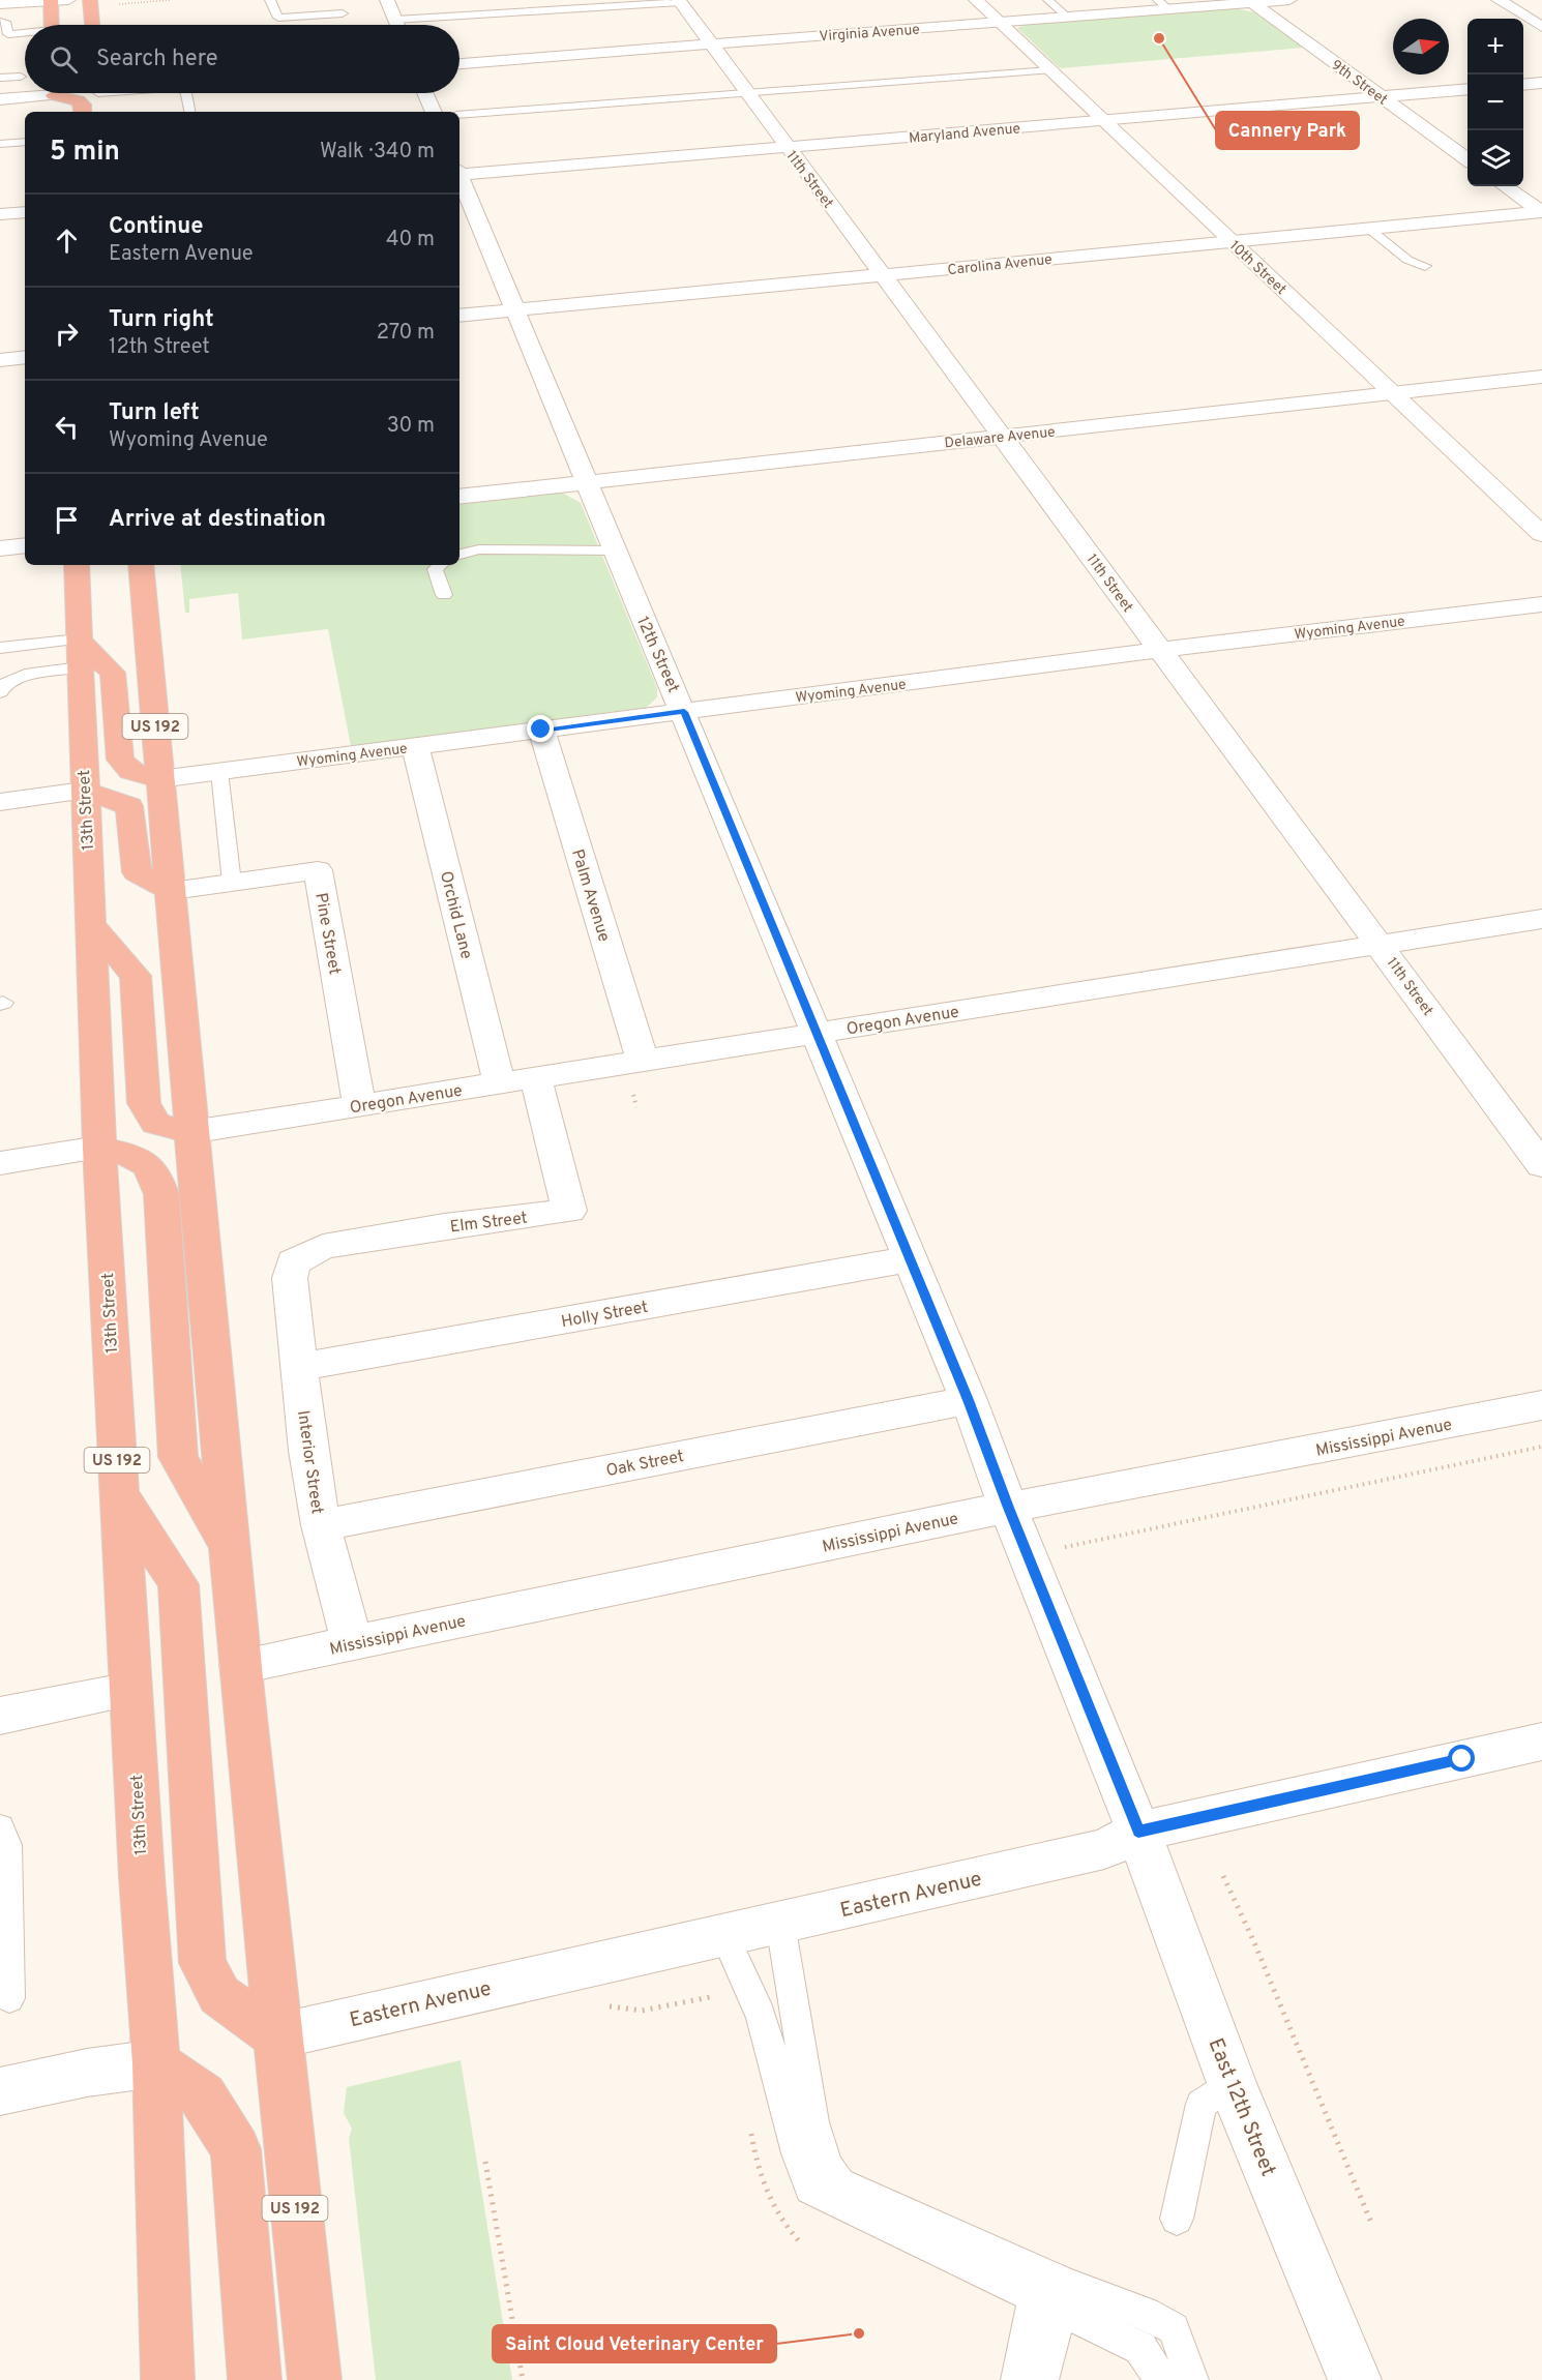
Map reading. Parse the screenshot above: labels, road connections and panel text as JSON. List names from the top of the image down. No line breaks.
{"streets":{"highway":["US 192","13th Street"],"street":["Virginia Avenue","9th Street","Maryland Avenue","11th Street","Carolina Avenue","10th Street","Delaware Avenue","Wyoming Avenue","12th Street","Palm Avenue","Orchid Lane","Pine Street","Oregon Avenue","Elm Street","Holly Street","Mississippi Avenue","Interior Street","Oak Street","Eastern Avenue","East 12th Street"]},"crossings":[["Virginia Avenue","9th Street"],["Virginia Avenue","11th Street"],["Virginia Avenue","10th Street"],["9th Street","Maryland Avenue"],["Maryland Avenue","11th Street"],["Maryland Avenue","10th Street"],["11th Street","Carolina Avenue"],["11th Street","Delaware Avenue"],["11th Street","Wyoming Avenue"],["11th Street","Oregon Avenue"],["Carolina Avenue","10th Street"],["Carolina Avenue","12th Street"],["10th Street","Delaware Avenue"],["Delaware Avenue","12th Street"],["Wyoming Avenue","12th Street"],["Wyoming Avenue","US 192"],["Wyoming Avenue","Palm Avenue"],["Wyoming Avenue","Orchid Lane"],["12th Street","Oregon Avenue"],["12th Street","Holly Street"],["12th Street","Mississippi Avenue"],["12th Street","Oak Street"],["12th Street","Eastern Avenue"],["12th Street","East 12th Street"],["US 192","13th Street"],["US 192","Pine Street"],["US 192","Oregon Avenue"],["US 192","Mississippi Avenue"],["US 192","Eastern Avenue"],["Palm Avenue","Oregon Avenue"],["Orchid Lane","Oregon Avenue"],["Pine Street","Oregon Avenue"],["Oregon Avenue","Elm Street"],["Elm Street","Interior Street"],["Holly Street","Interior Street"],["Mississippi Avenue","Interior Street"],["Interior Street","Oak Street"],["Eastern Avenue","East 12th Street"]],"places":["Cannery Park","Saint Cloud Veterinary Center"],"north":"right","page":{"map_buttons":["+","−"],"search":"Search here","heading":["5 min","Walk · 340 m"],"list":[["Continue","Eastern Avenue","40 m"],["Turn right","12th Street","270 m"],["Turn left","Wyoming Avenue","30 m"],"Arrive at destination"]}}
